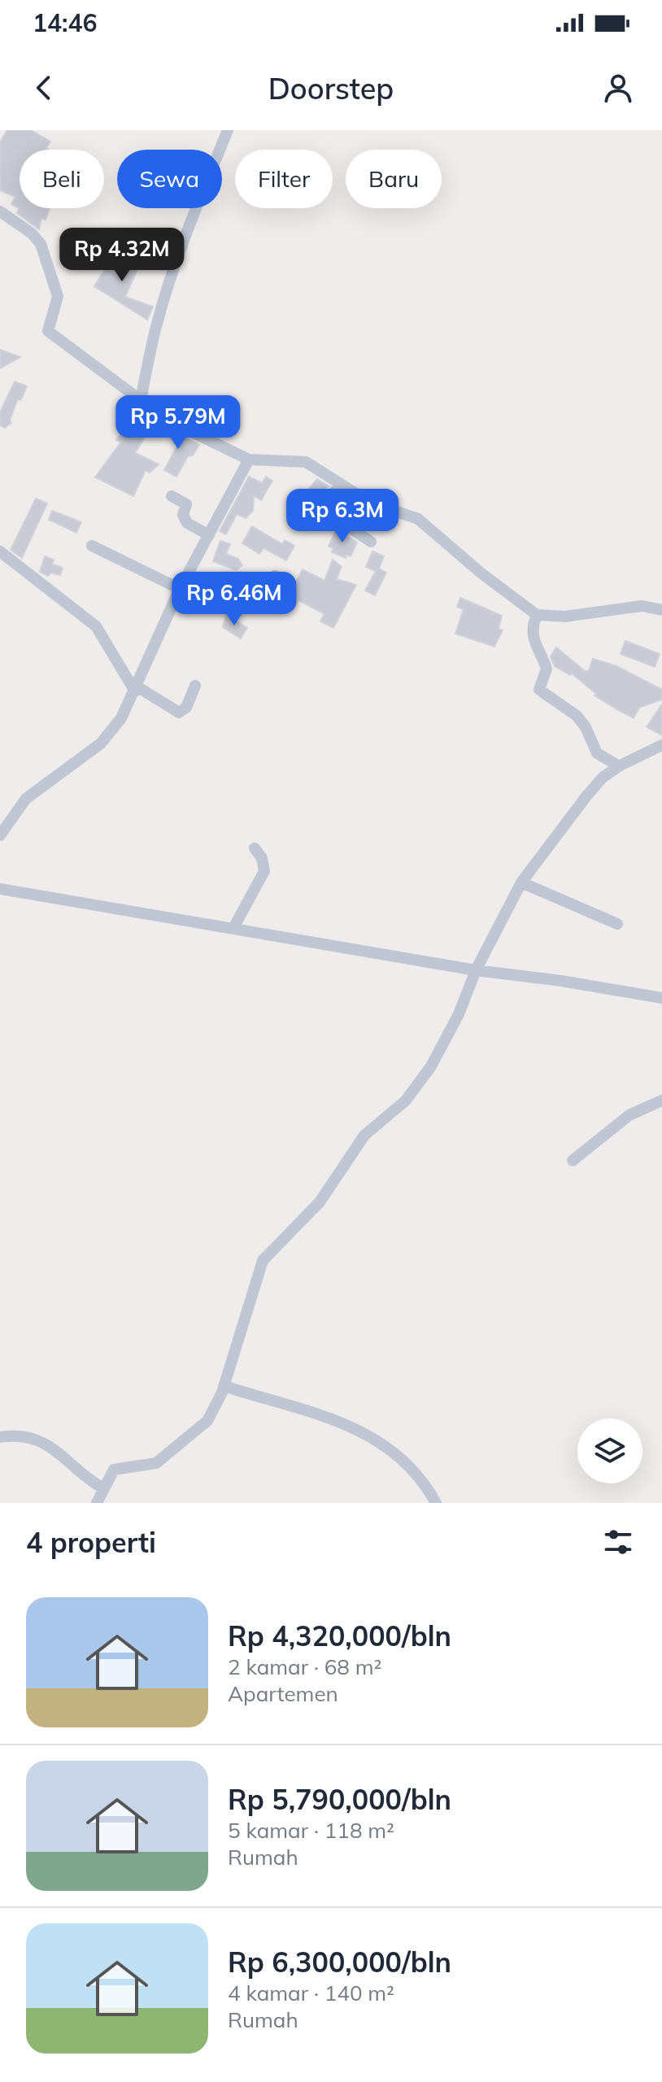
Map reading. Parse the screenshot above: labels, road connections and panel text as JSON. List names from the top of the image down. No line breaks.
{"page":{"status":"14:46","header":"Doorstep","chip":["Beli","Sewa","Filter","Baru"],"price":["Rp 4.32M","Rp 5.79M","Rp 6.3M","Rp 6.46M"],"heading":"4 properti","list":[{"name":"Rp 4,320,000/bln","note":"2 kamar · 68 m² · Apartemen"},{"name":"Rp 5,790,000/bln","note":"5 kamar · 118 m² · Rumah"},{"name":"Rp 6,300,000/bln","note":"4 kamar · 140 m² · Rumah"}]}}
